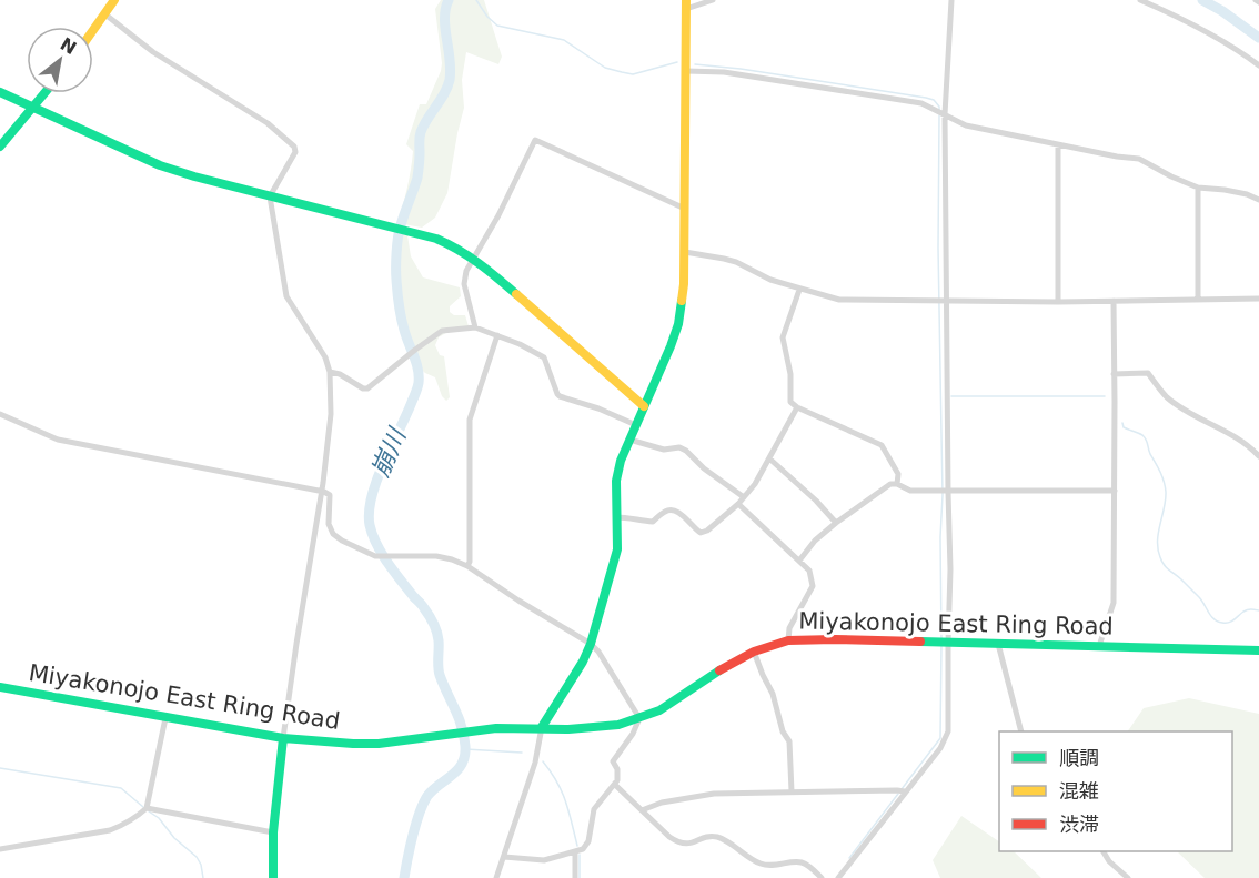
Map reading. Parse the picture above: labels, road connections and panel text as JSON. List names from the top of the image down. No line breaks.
{"streets":{"street":["Miyakonojo East Ring Road"]},"water":["崩川"],"legend":["順調","混雑","渋滞"],"north":"top right"}
